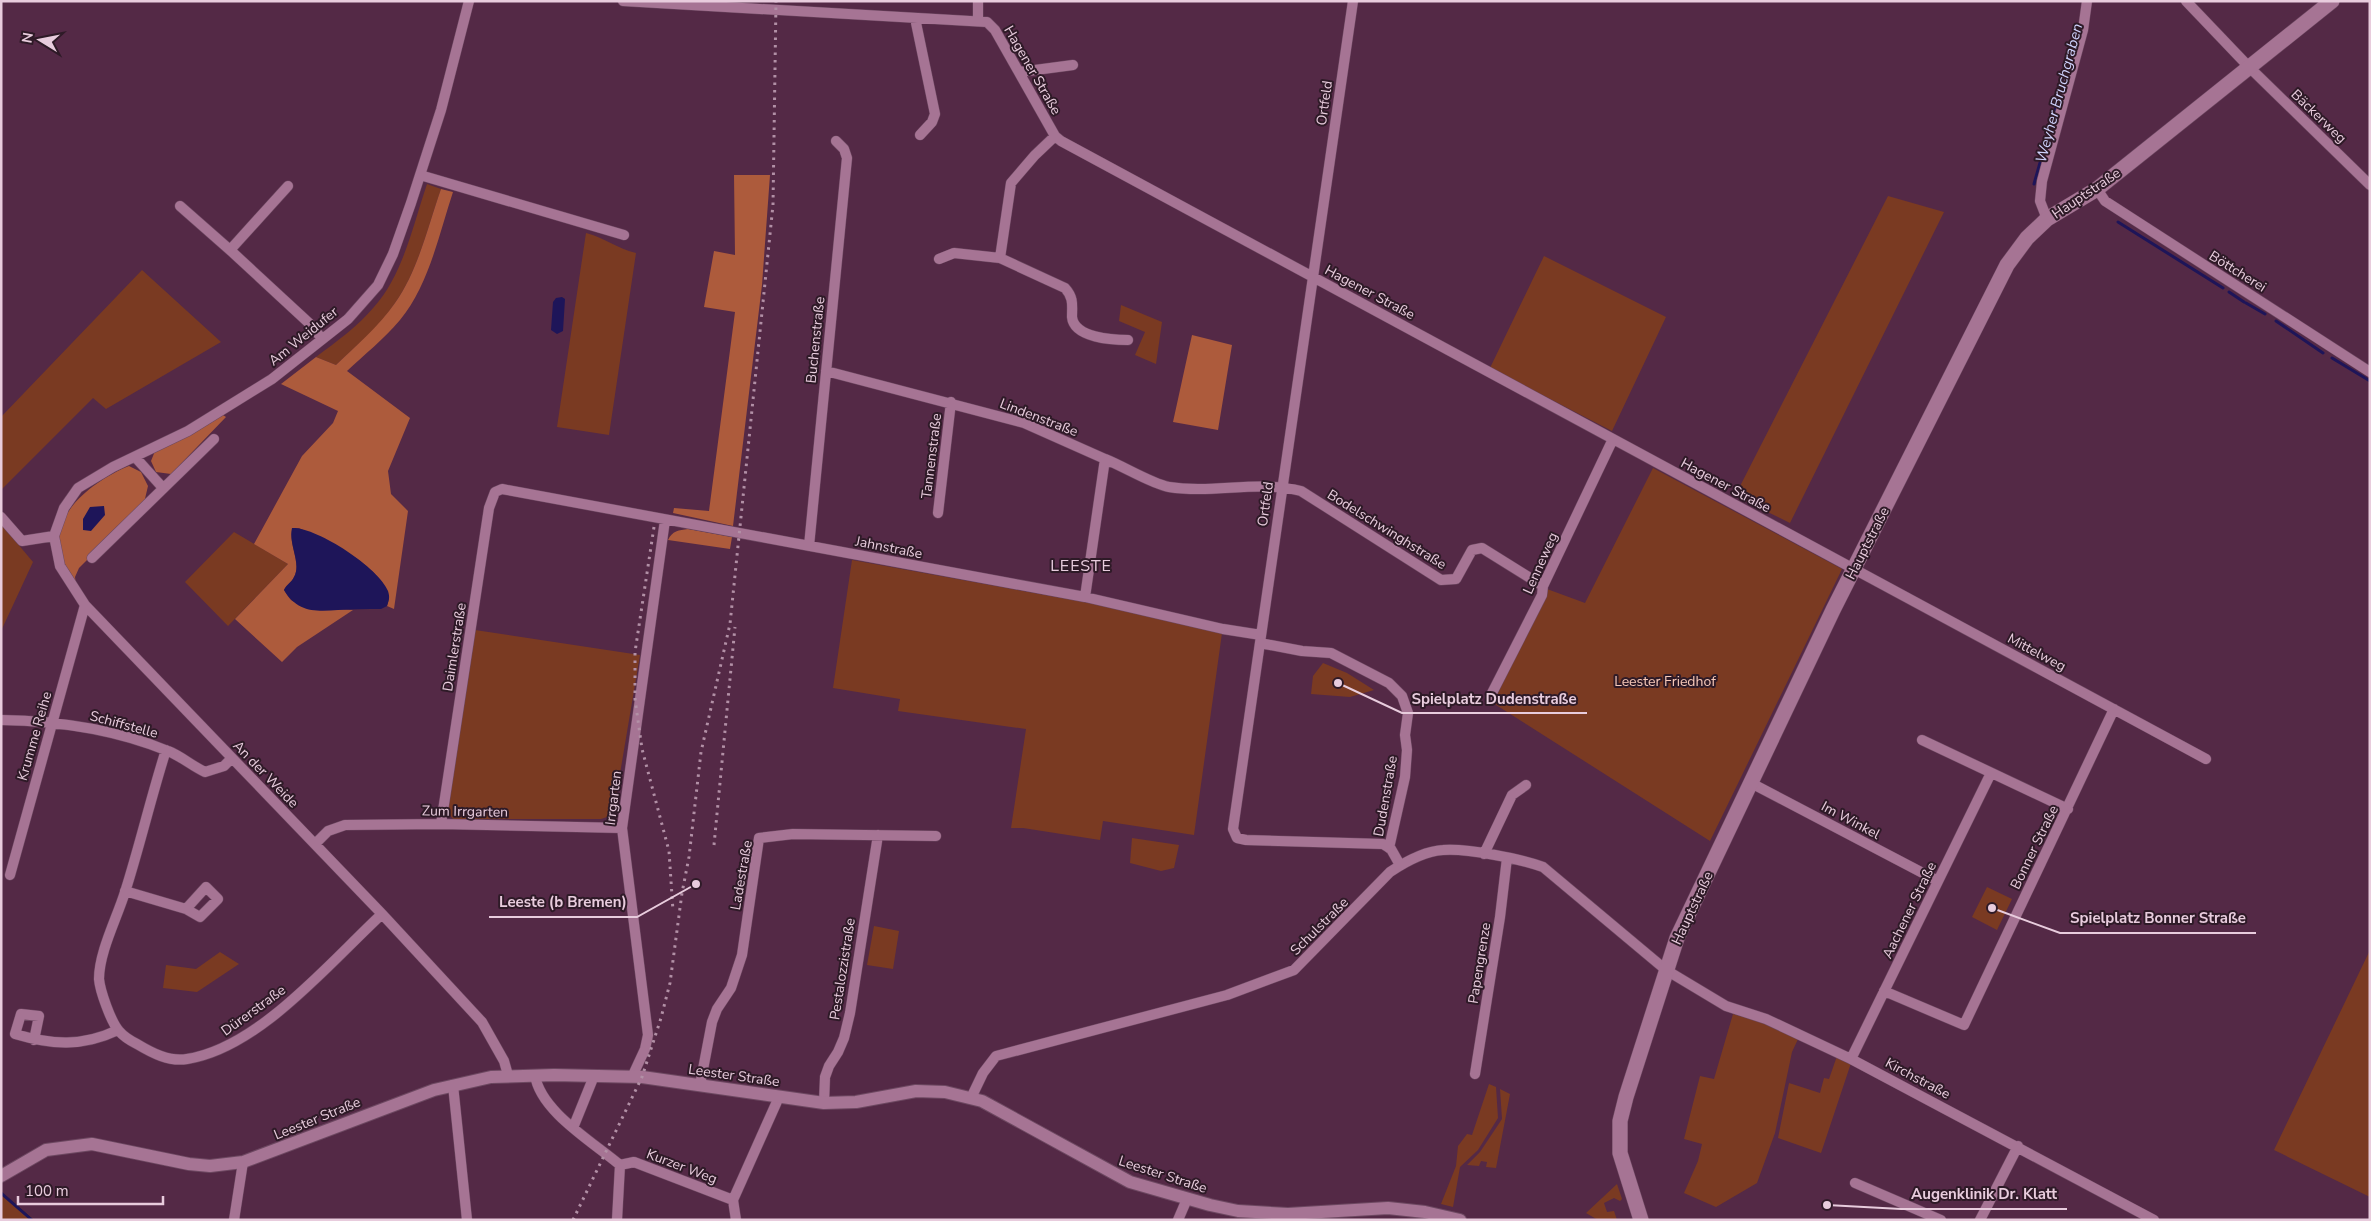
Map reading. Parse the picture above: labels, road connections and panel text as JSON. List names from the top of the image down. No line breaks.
{"streets":{"main road":["Hauptstraße"],"street":["Hagener Straße","Ortfeld","Bäckerweg","Böttcherei","Am Weidufer","Buchenstraße","Lindenstraße","Tannenstraße","Bodelschwinghstraße","Jahnstraße","Lenneweg","Daimlerstraße","Mittelweg","Schiffstelle","Krumme Reihe","An der Weide","Dudenstraße","Irrgarten","Zum Irrgarten","Im Winkel","Bonner Straße","Ladestraße","Aachener Straße","Schulstraße","Papengrenze","Pestalozzistraße","Dürerstraße","Leester Straße","Kirchstraße","Kurzer Weg"]},"crossings":[["Hagener Straße","Ortfeld"],["Hagener Straße","Hauptstraße"],["Hagener Straße","Lenneweg"],["Hagener Straße","Mittelweg"],["Ortfeld","Lindenstraße"],["Ortfeld","Bodelschwinghstraße"],["Ortfeld","Jahnstraße"],["Ortfeld","Dudenstraße"],["Bäckerweg","Hauptstraße"],["Hauptstraße","Böttcherei"],["Hauptstraße","Mittelweg"],["Hauptstraße","Im Winkel"],["Hauptstraße","Schulstraße"],["Hauptstraße","Kirchstraße"],["Am Weidufer","An der Weide"],["Buchenstraße","Lindenstraße"],["Buchenstraße","Jahnstraße"],["Lindenstraße","Tannenstraße"],["Lindenstraße","Bodelschwinghstraße"],["Bodelschwinghstraße","Lenneweg"],["Jahnstraße","Daimlerstraße"],["Jahnstraße","Dudenstraße"],["Jahnstraße","Irrgarten"],["Daimlerstraße","Zum Irrgarten"],["Mittelweg","Bonner Straße"],["Schiffstelle","Krumme Reihe"],["Schiffstelle","An der Weide"],["Krumme Reihe","An der Weide"],["An der Weide","Zum Irrgarten"],["An der Weide","Dürerstraße"],["An der Weide","Leester Straße"],["Irrgarten","Zum Irrgarten"],["Irrgarten","Leester Straße"],["Im Winkel","Aachener Straße"],["Bonner Straße","Aachener Straße"],["Ladestraße","Pestalozzistraße"],["Ladestraße","Leester Straße"],["Aachener Straße","Kirchstraße"],["Schulstraße","Papengrenze"],["Schulstraße","Leester Straße"],["Schulstraße","Kirchstraße"],["Pestalozzistraße","Leester Straße"]],"districts":["LEESTE"],"water":["Weyher Bruchgraben"],"parks":["Leester Friedhof"],"places":["Spielplatz Dudenstraße","Leeste (b Bremen)","Spielplatz Bonner Straße","Augenklinik Dr. Klatt"],"scale_bar":"100 m","north":"left"}
